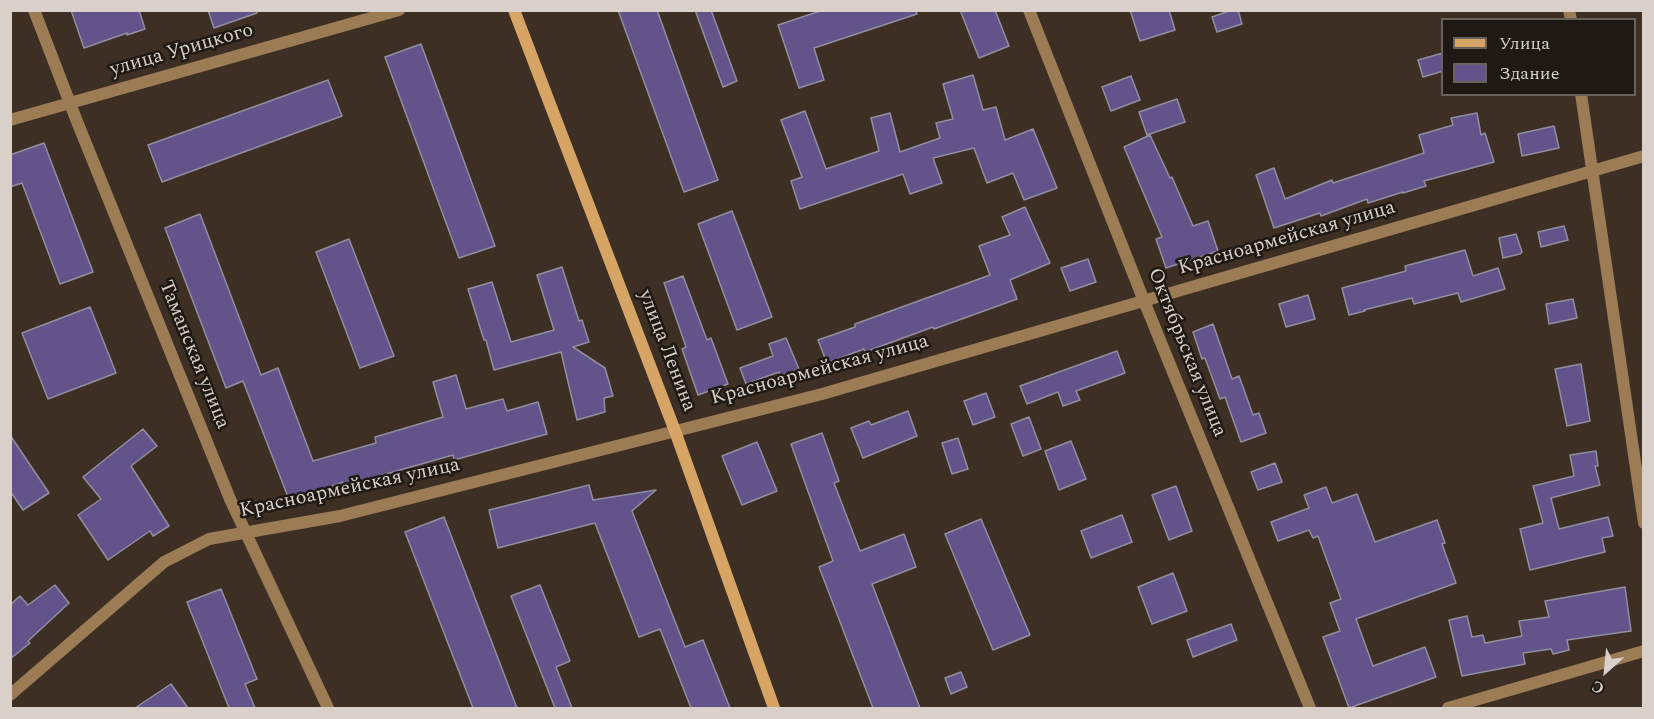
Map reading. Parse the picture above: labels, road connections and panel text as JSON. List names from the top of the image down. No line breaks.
{"streets":{"street":["улица Урицкого","Красноармейская улица","улица Ленина","Октябрьская улица","Таманская улица"]},"crossings":[["улица Урицкого","Таманская улица"],["Красноармейская улица","улица Ленина"],["Красноармейская улица","Октябрьская улица"],["Красноармейская улица","Таманская улица"]],"legend":["Улица","Здание"],"north":"bottom left"}
